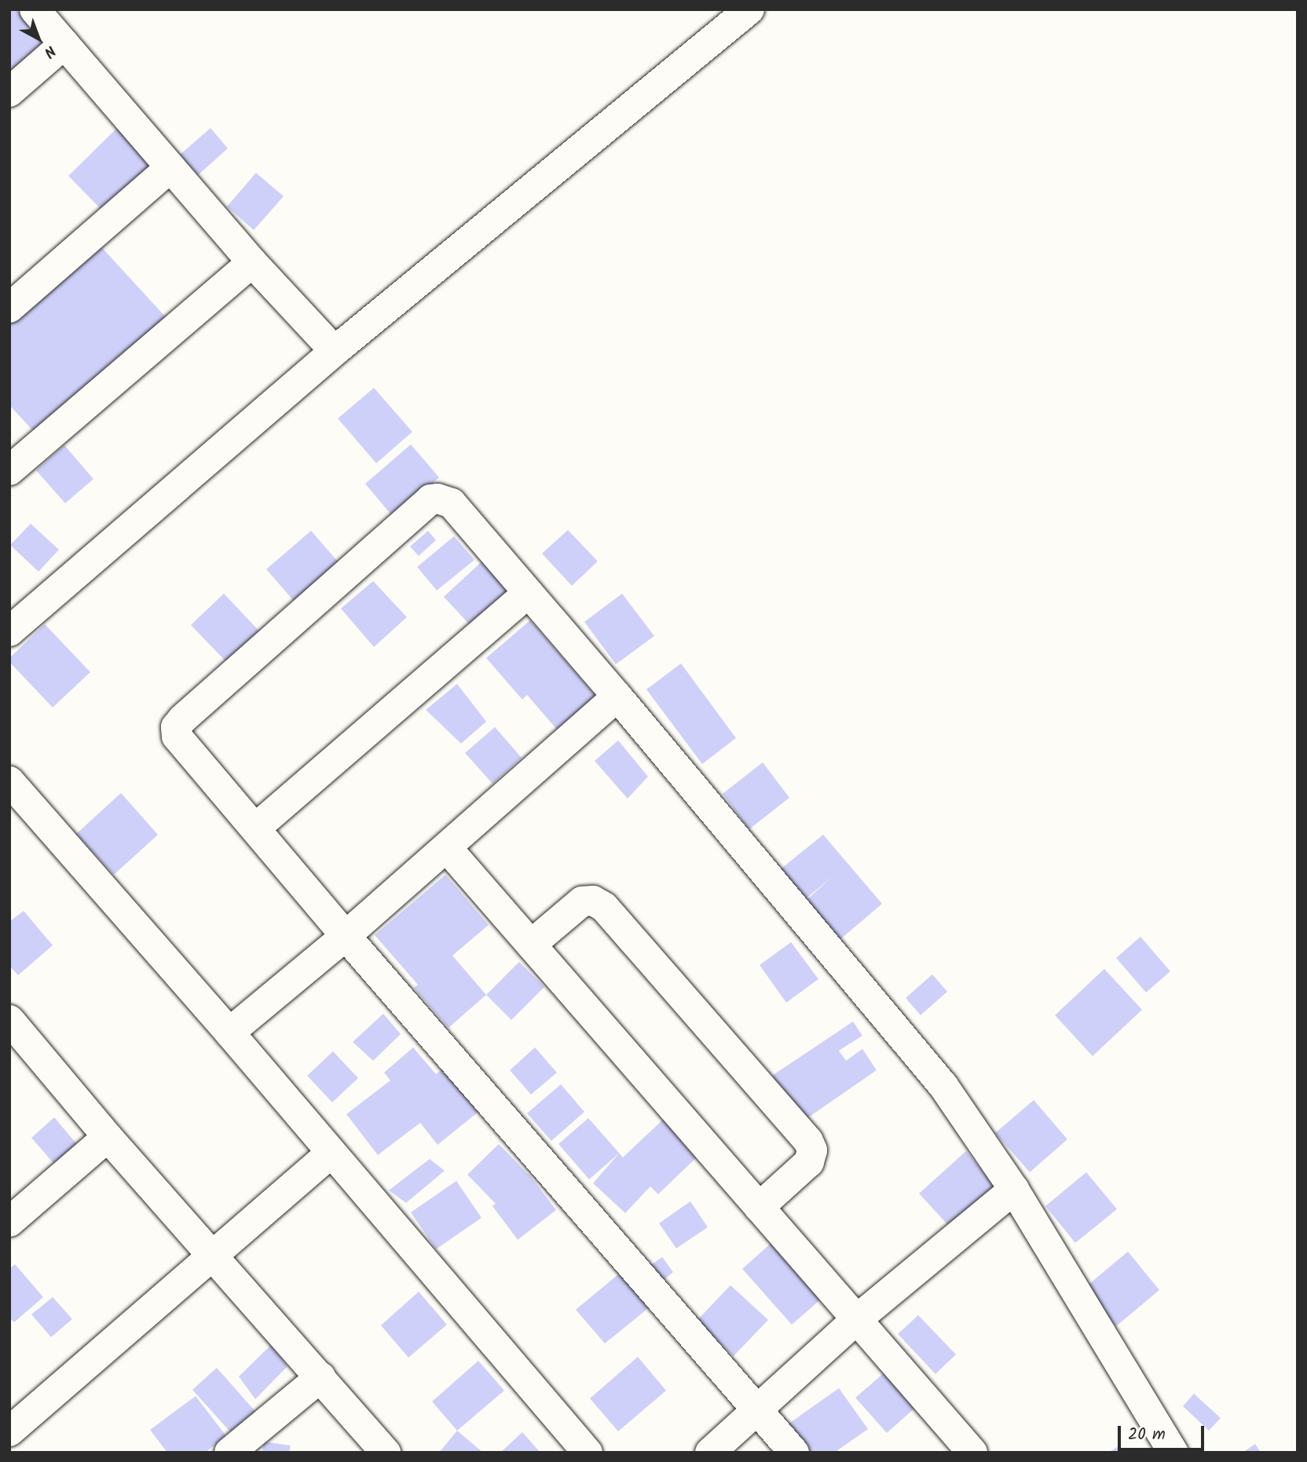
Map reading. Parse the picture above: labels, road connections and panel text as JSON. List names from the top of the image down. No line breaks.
{"scale_bar":"20 m","north":"bottom right"}
